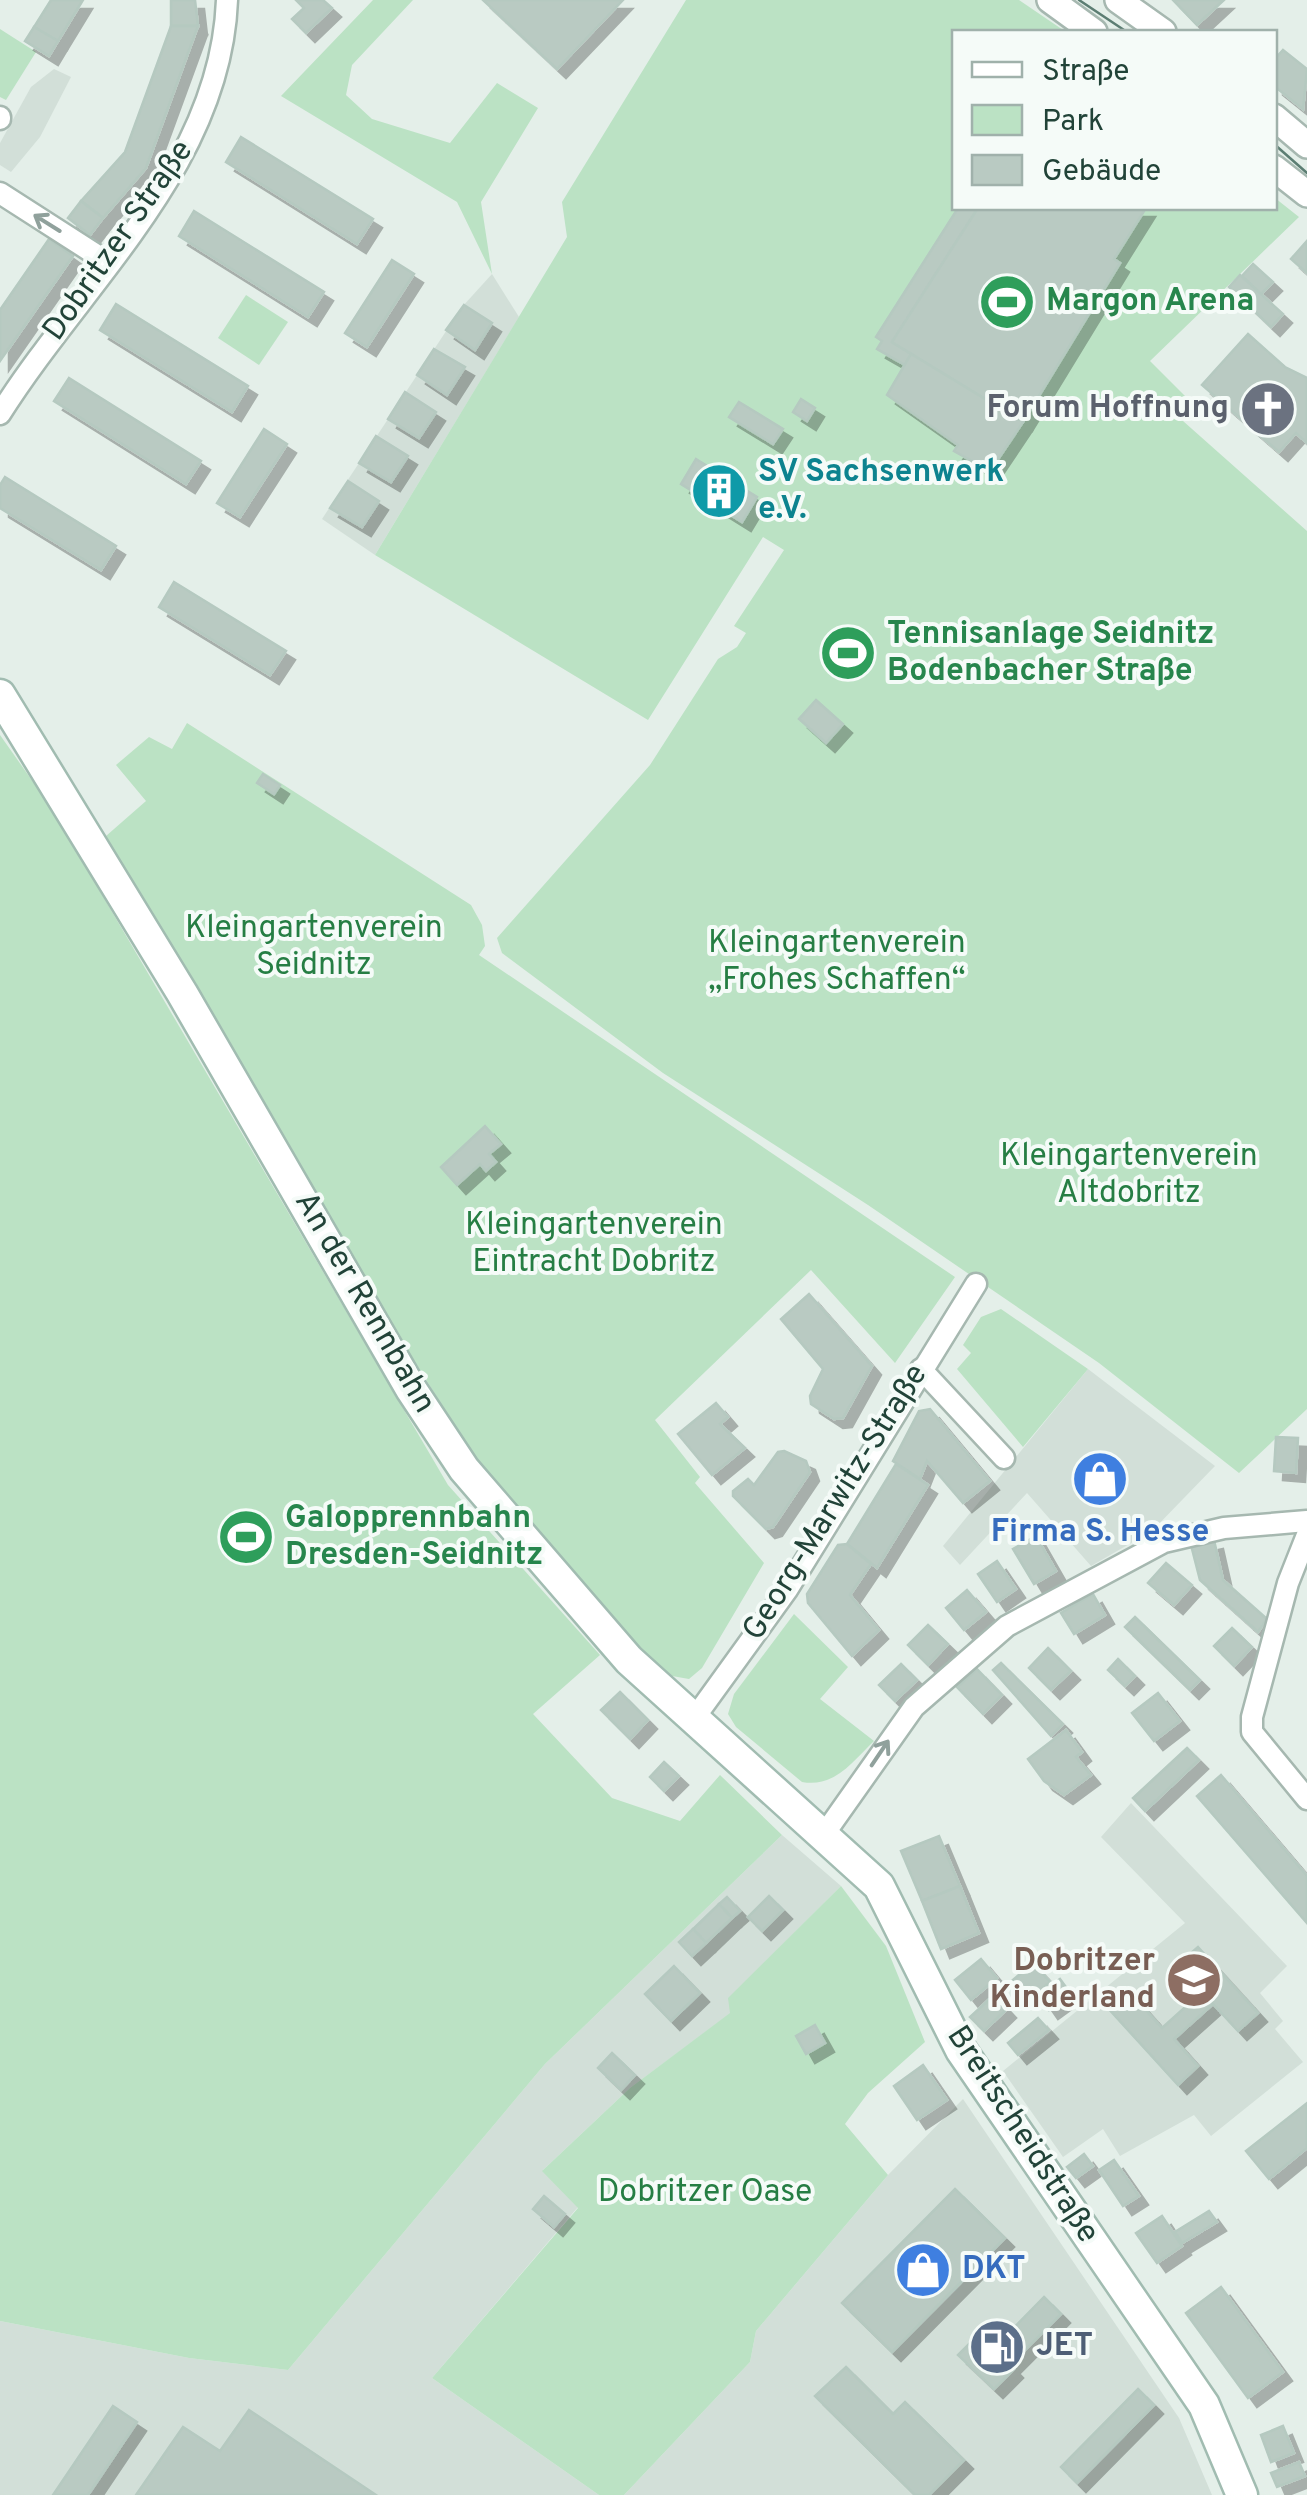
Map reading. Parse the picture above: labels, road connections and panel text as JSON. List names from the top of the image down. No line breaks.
{"streets":{"main road":["An der Rennbahn","Breitscheidstraße"],"street":["Dobritzer Straße","Georg-Marwitz-Straße"]},"crossings":[["An der Rennbahn","Georg-Marwitz-Straße"],["An der Rennbahn","Breitscheidstraße"]],"parks":["Kleingartenverein Seidnitz","Kleingartenverein „Frohes Schaffen“","Kleingartenverein Altdobritz","Kleingartenverein Eintracht Dobritz","Dobritzer Oase"],"places":{"sports":["Margon Arena","Tennisanlage Seidnitz Bodenbacher Straße","Galopprennbahn Dresden-Seidnitz"],"church":["Forum Hoffnung"],"building":["SV Sachsenwerk e.V."],"shop":["Firma S. Hesse","DKT"],"school or university":["Dobritzer Kinderland"],"fuel station":["JET"]},"legend":["Straße","Park","Gebäude"]}
